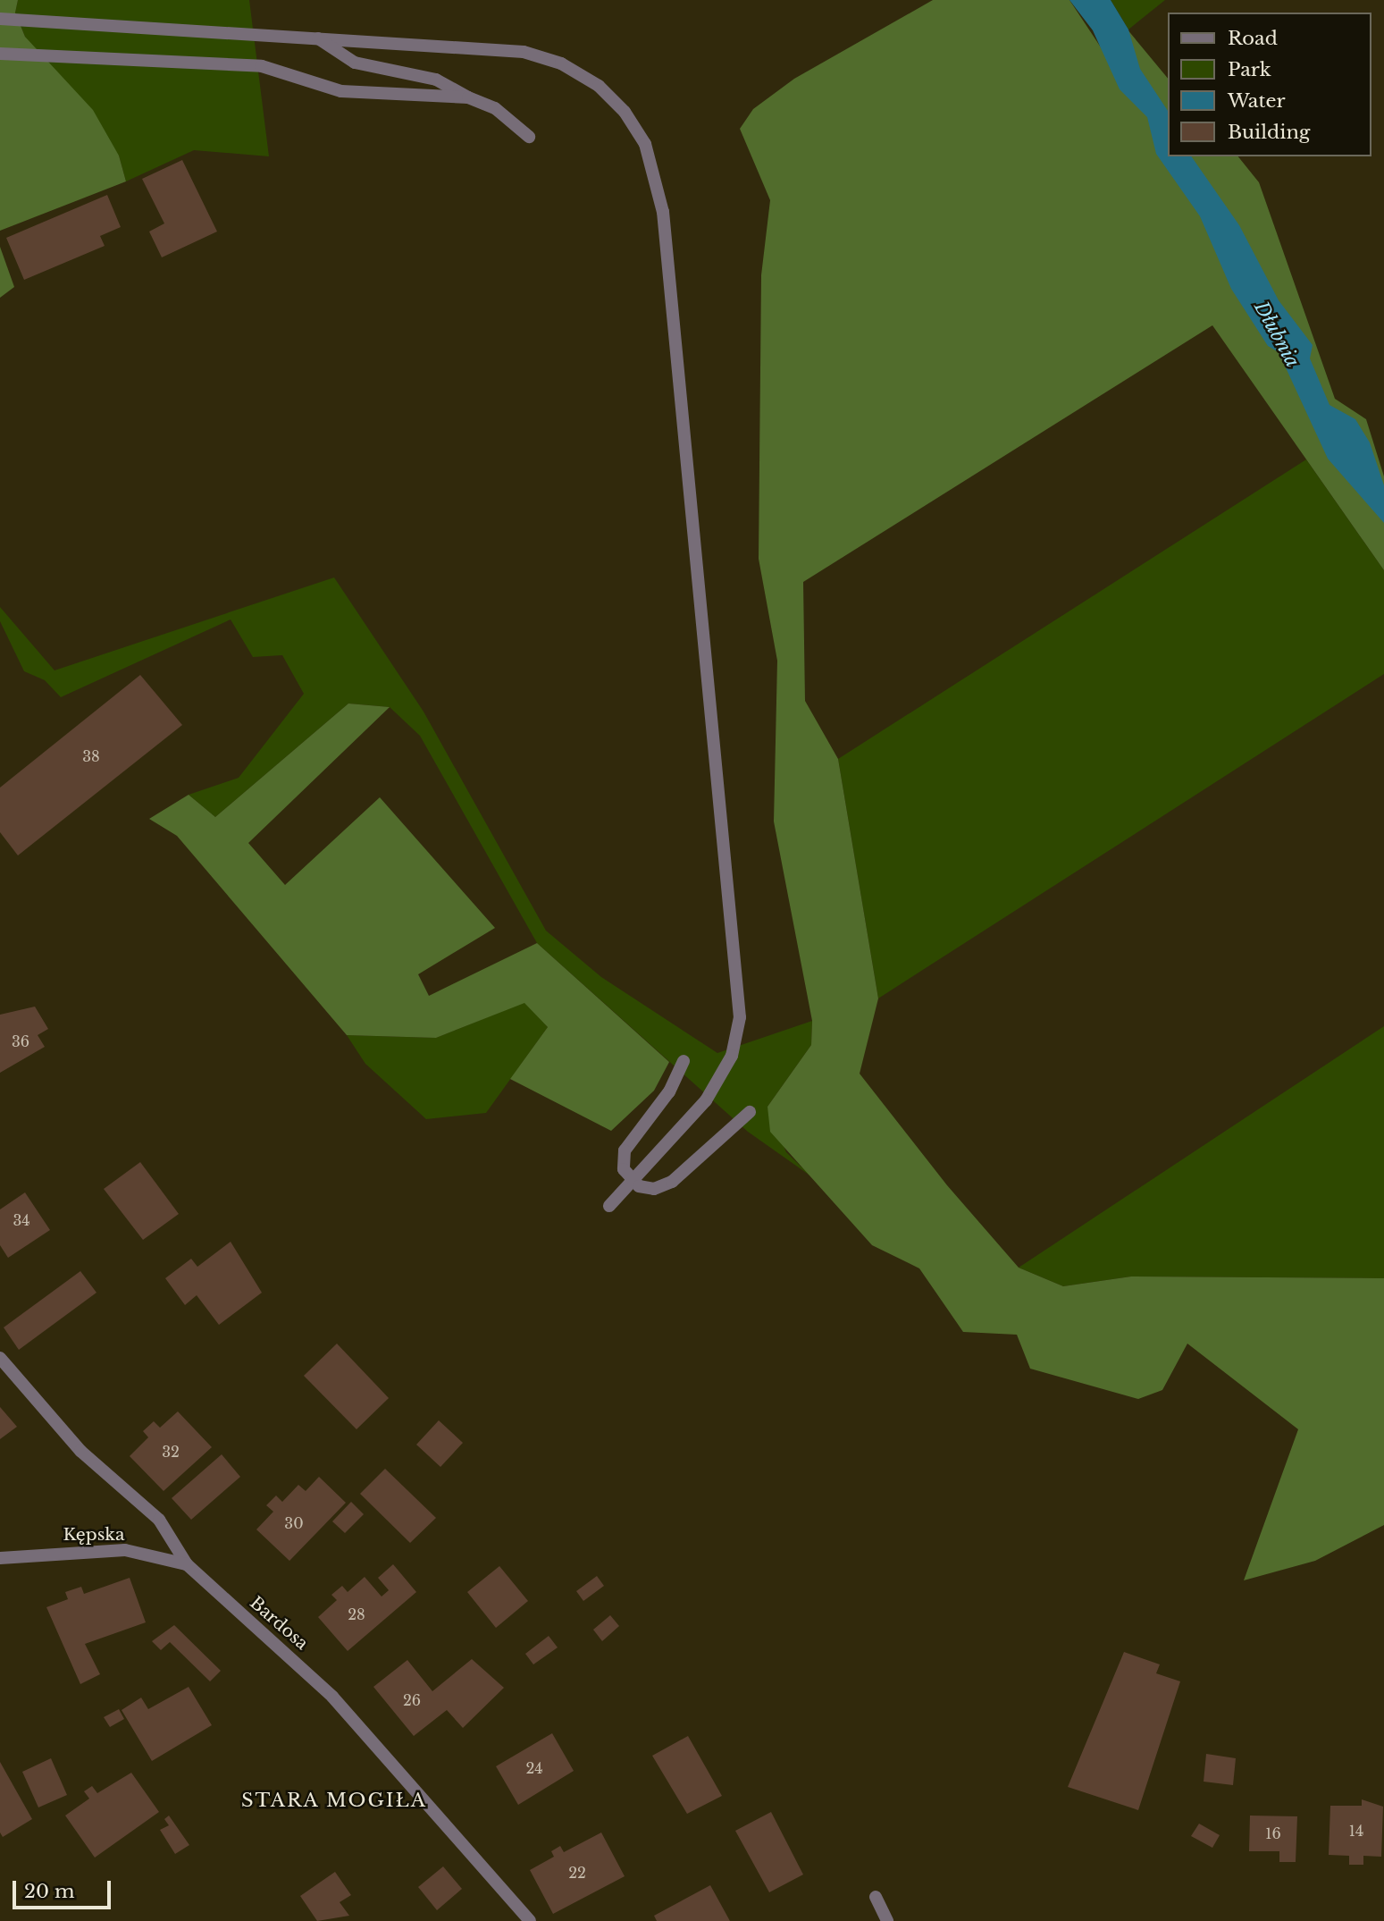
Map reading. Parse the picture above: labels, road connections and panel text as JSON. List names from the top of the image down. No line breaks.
{"streets":{"street":["Kępska","Bardosa"]},"crossings":[["Kępska","Bardosa"]],"districts":["STARA MOGIŁA"],"water":["Dłubnia"],"house_numbers":["38","36","34","32","30","28","26","24","14","16","22"],"legend":["Road","Park","Water","Building"],"scale_bar":"20 m"}
